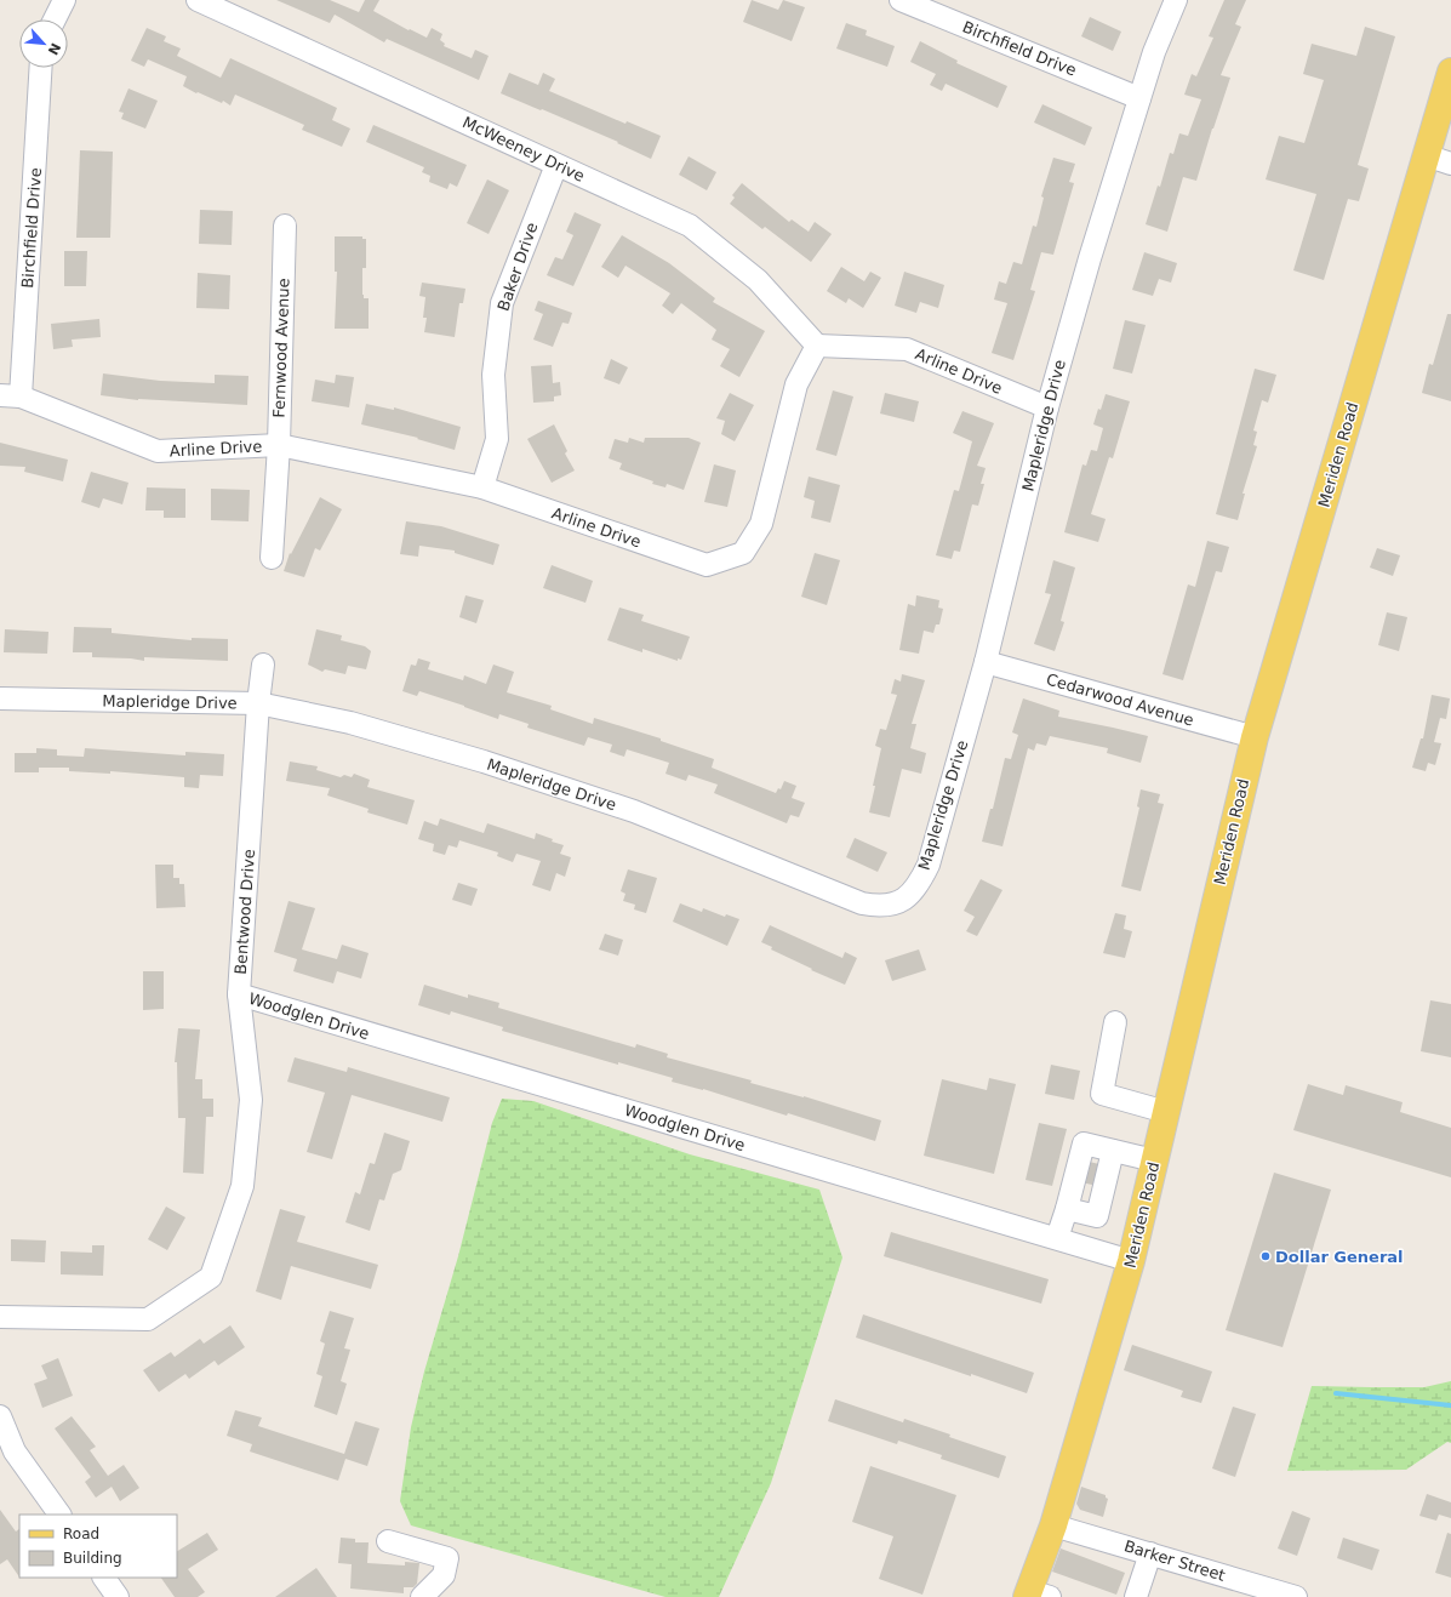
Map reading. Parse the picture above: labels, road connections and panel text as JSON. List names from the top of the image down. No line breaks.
{"streets":{"main road":["Meriden Road"],"street":["Birchfield Drive","McWeeney Drive","Baker Drive","Fernwood Avenue","Arline Drive","Mapleridge Drive","Cedarwood Avenue","Bentwood Drive","Woodglen Drive","Barker Street"]},"crossings":[["Birchfield Drive","Arline Drive"],["Birchfield Drive","Mapleridge Drive"],["McWeeney Drive","Baker Drive"],["McWeeney Drive","Arline Drive"],["Baker Drive","Arline Drive"],["Fernwood Avenue","Arline Drive"],["Arline Drive","Mapleridge Drive"],["Mapleridge Drive","Cedarwood Avenue"],["Mapleridge Drive","Bentwood Drive"],["Meriden Road","Cedarwood Avenue"],["Meriden Road","Woodglen Drive"],["Meriden Road","Barker Street"],["Bentwood Drive","Woodglen Drive"]],"places":["Dollar General"],"legend":["Road","Building"],"north":"bottom right"}
